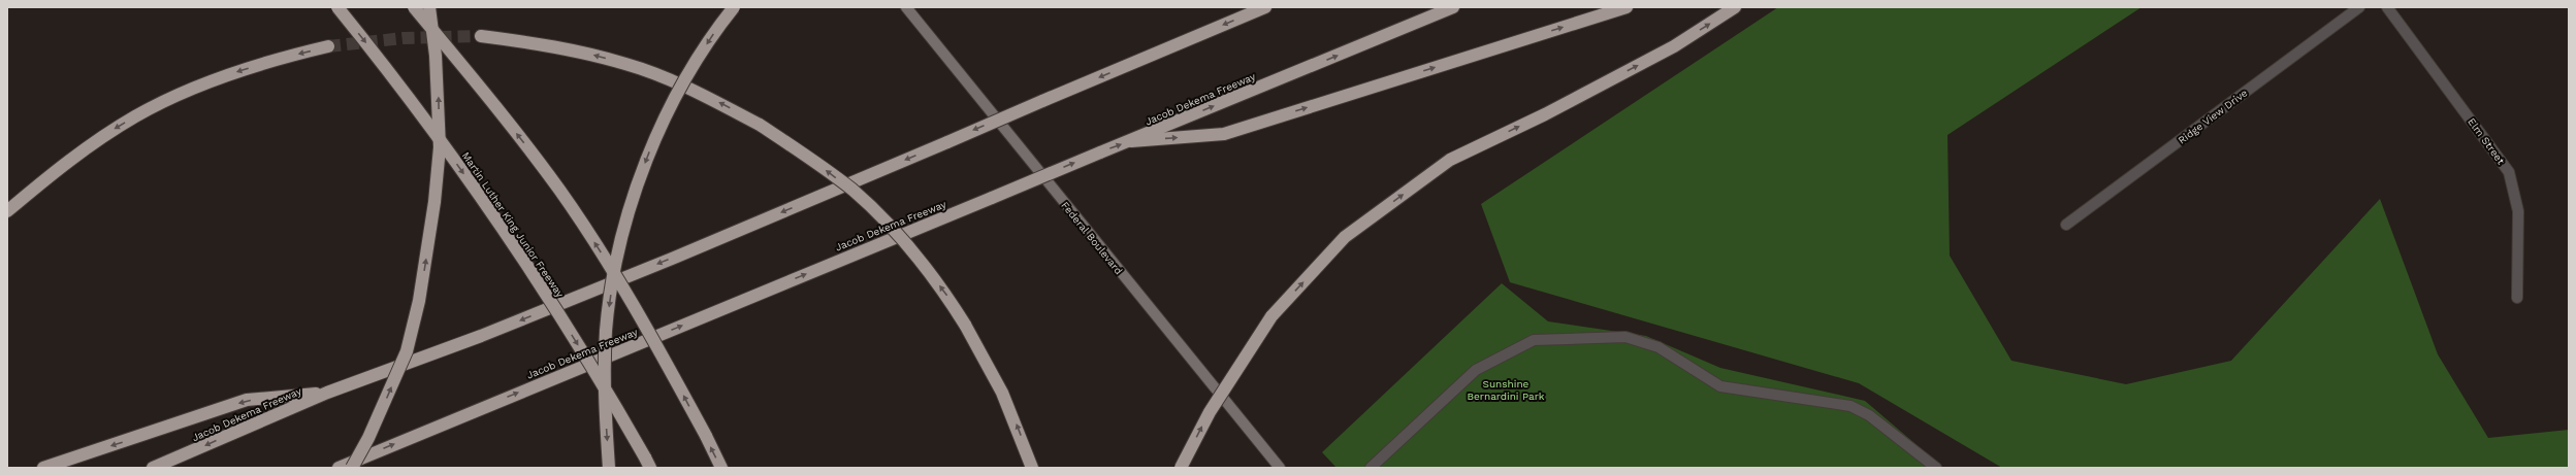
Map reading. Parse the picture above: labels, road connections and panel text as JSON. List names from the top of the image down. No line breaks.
{"streets":{"highway":["Jacob Dekema Freeway","Martin Luther King Junior Freeway"],"main road":["Federal Boulevard"],"street":["Ridge View Drive","Elm Street"]},"parks":["Sunshine Bernardini Park"]}
